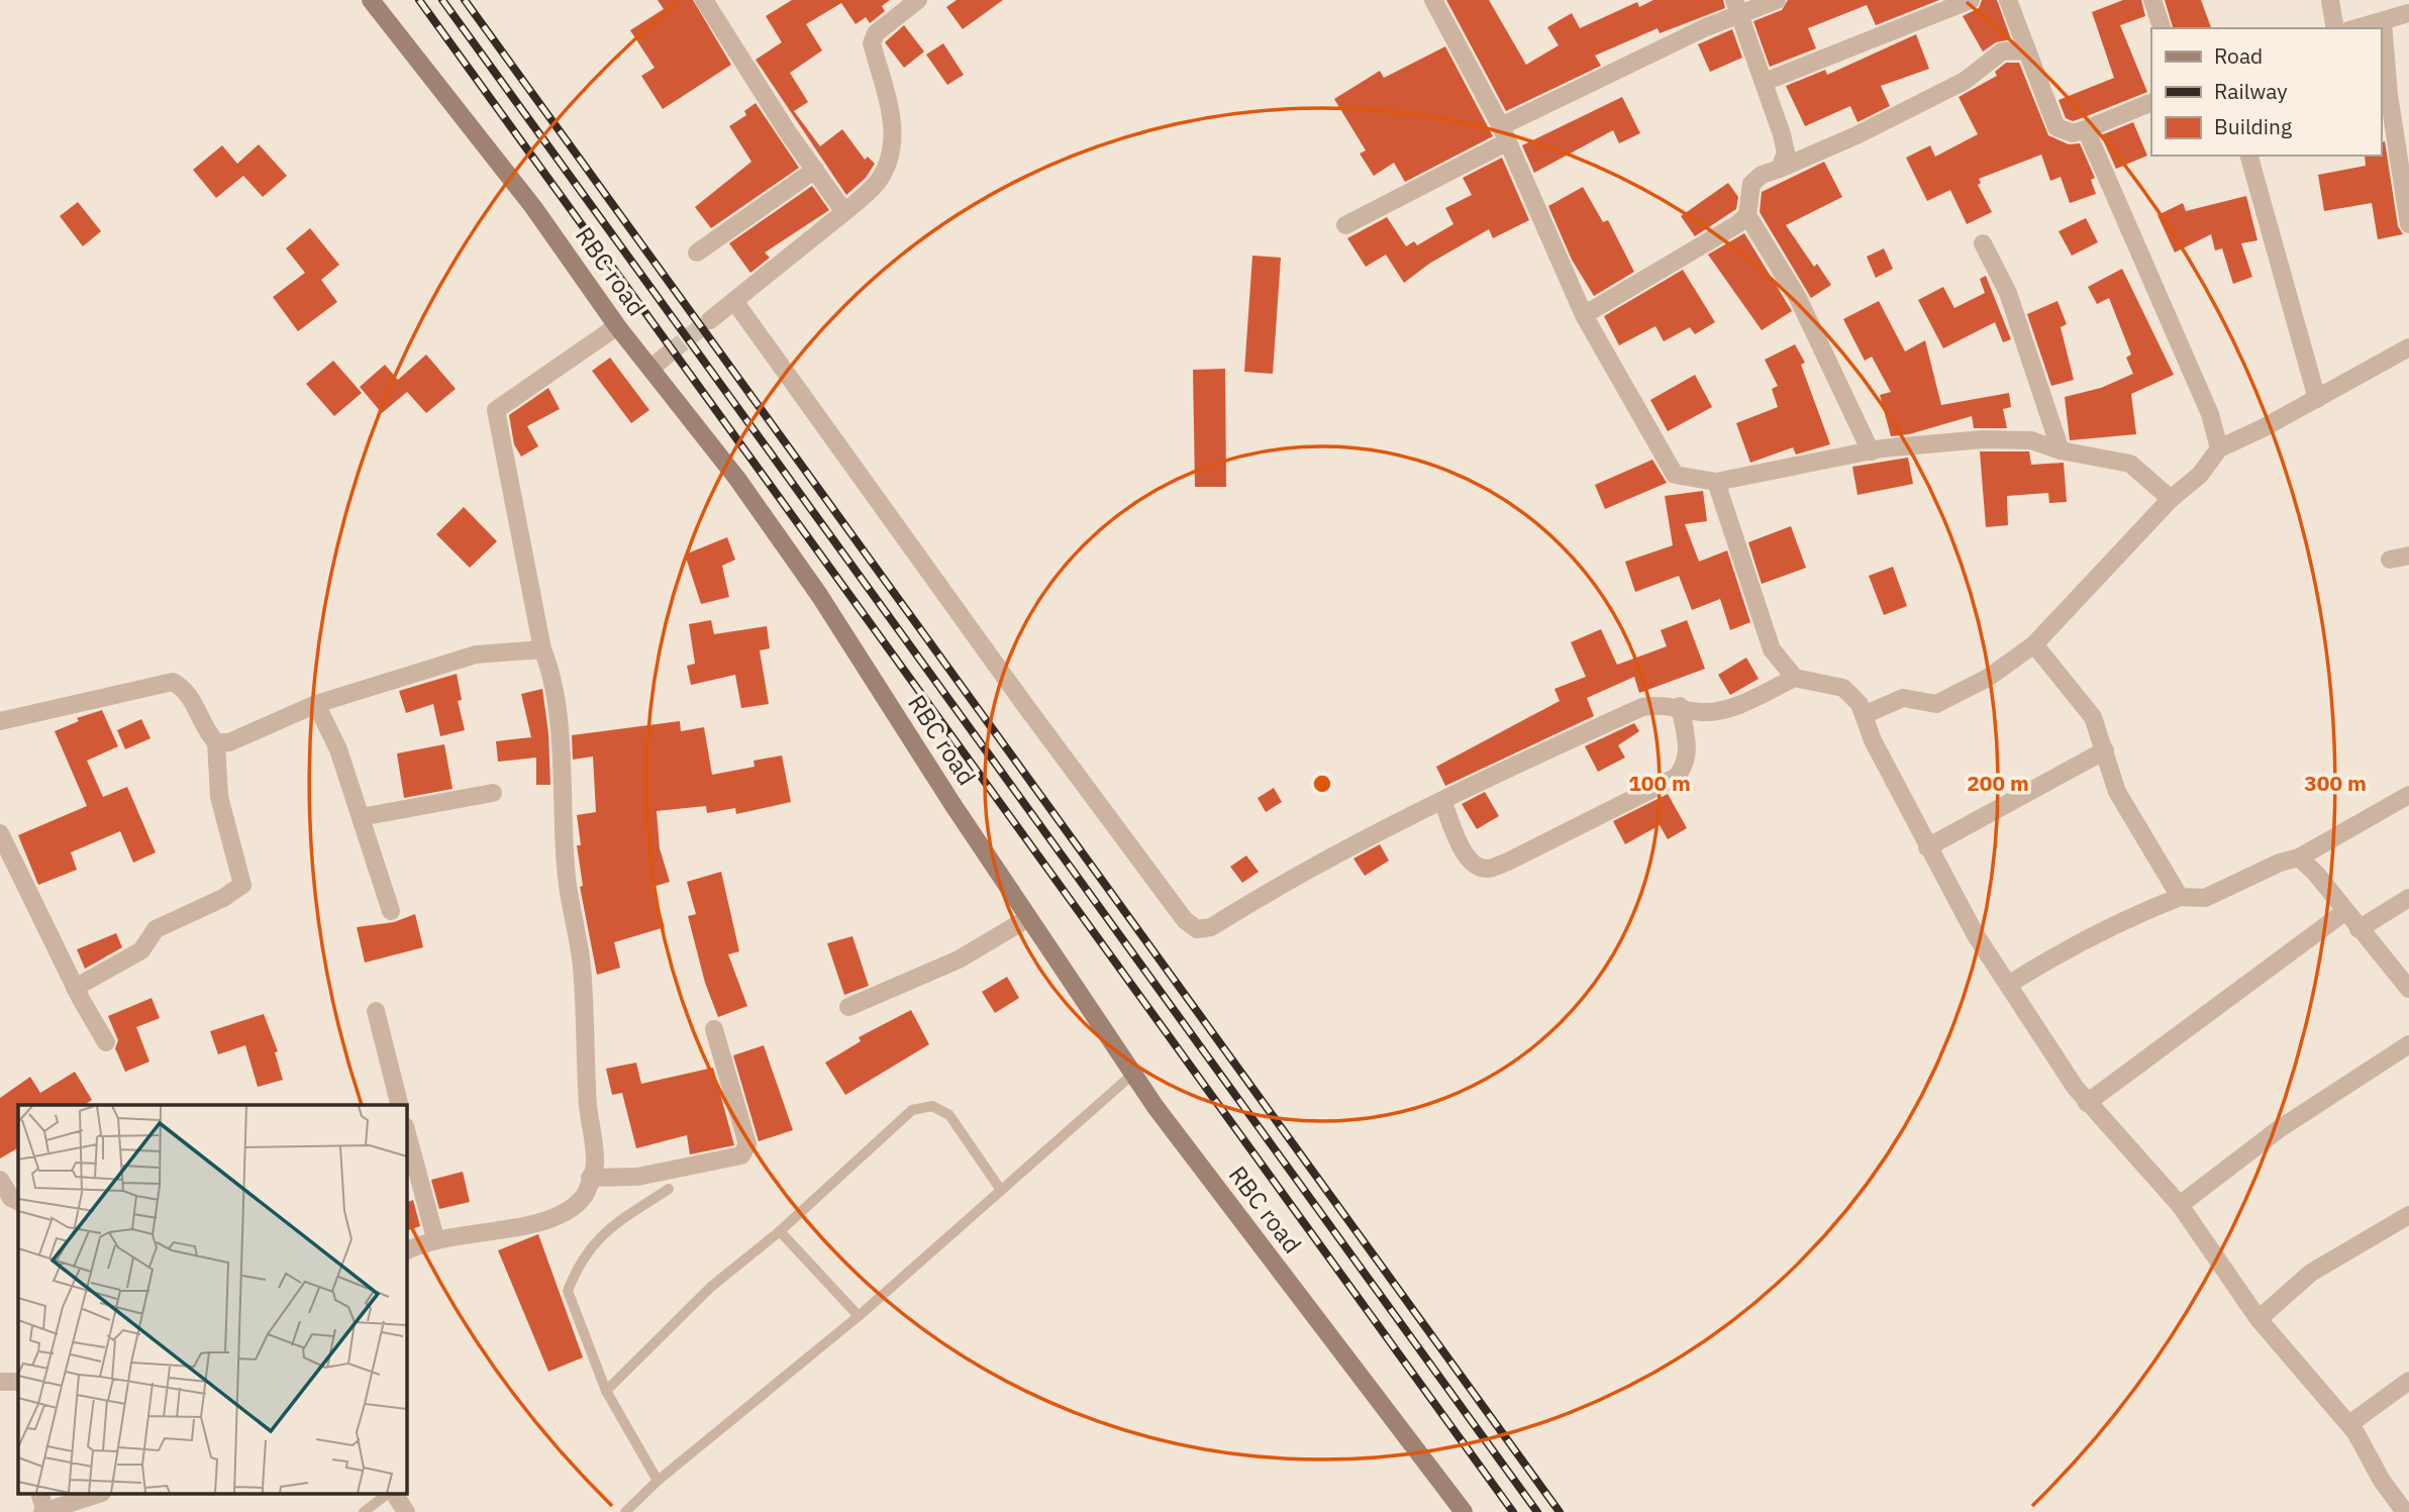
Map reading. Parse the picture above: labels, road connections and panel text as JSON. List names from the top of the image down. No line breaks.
{"streets":{"street":["RBC road"]},"legend":["Road","Railway","Building"],"rings":["100 m","200 m","300 m"]}
